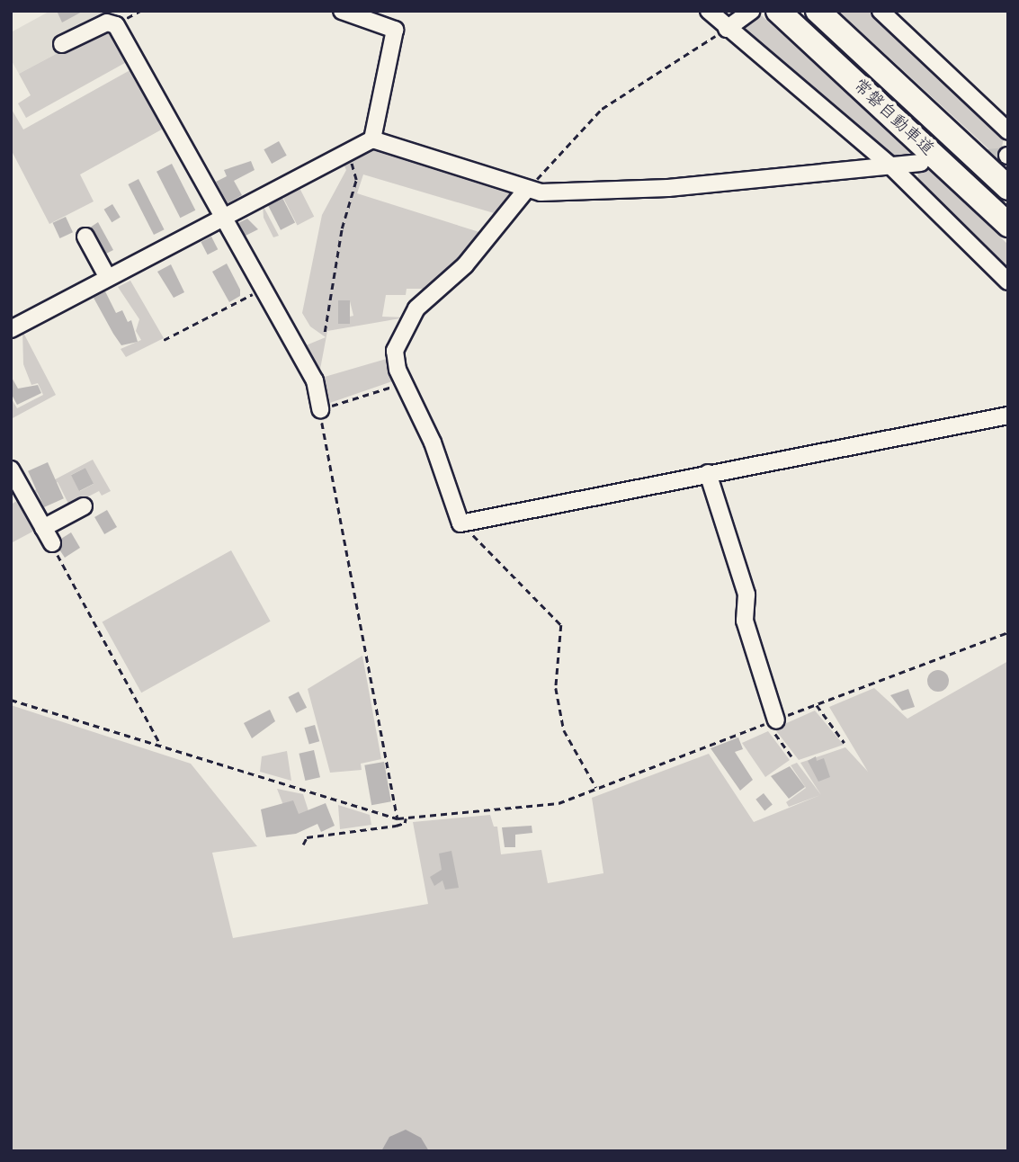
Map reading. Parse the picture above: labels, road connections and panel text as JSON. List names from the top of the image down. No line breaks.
{"streets":{"highway":["常磐自動車道"]}}
